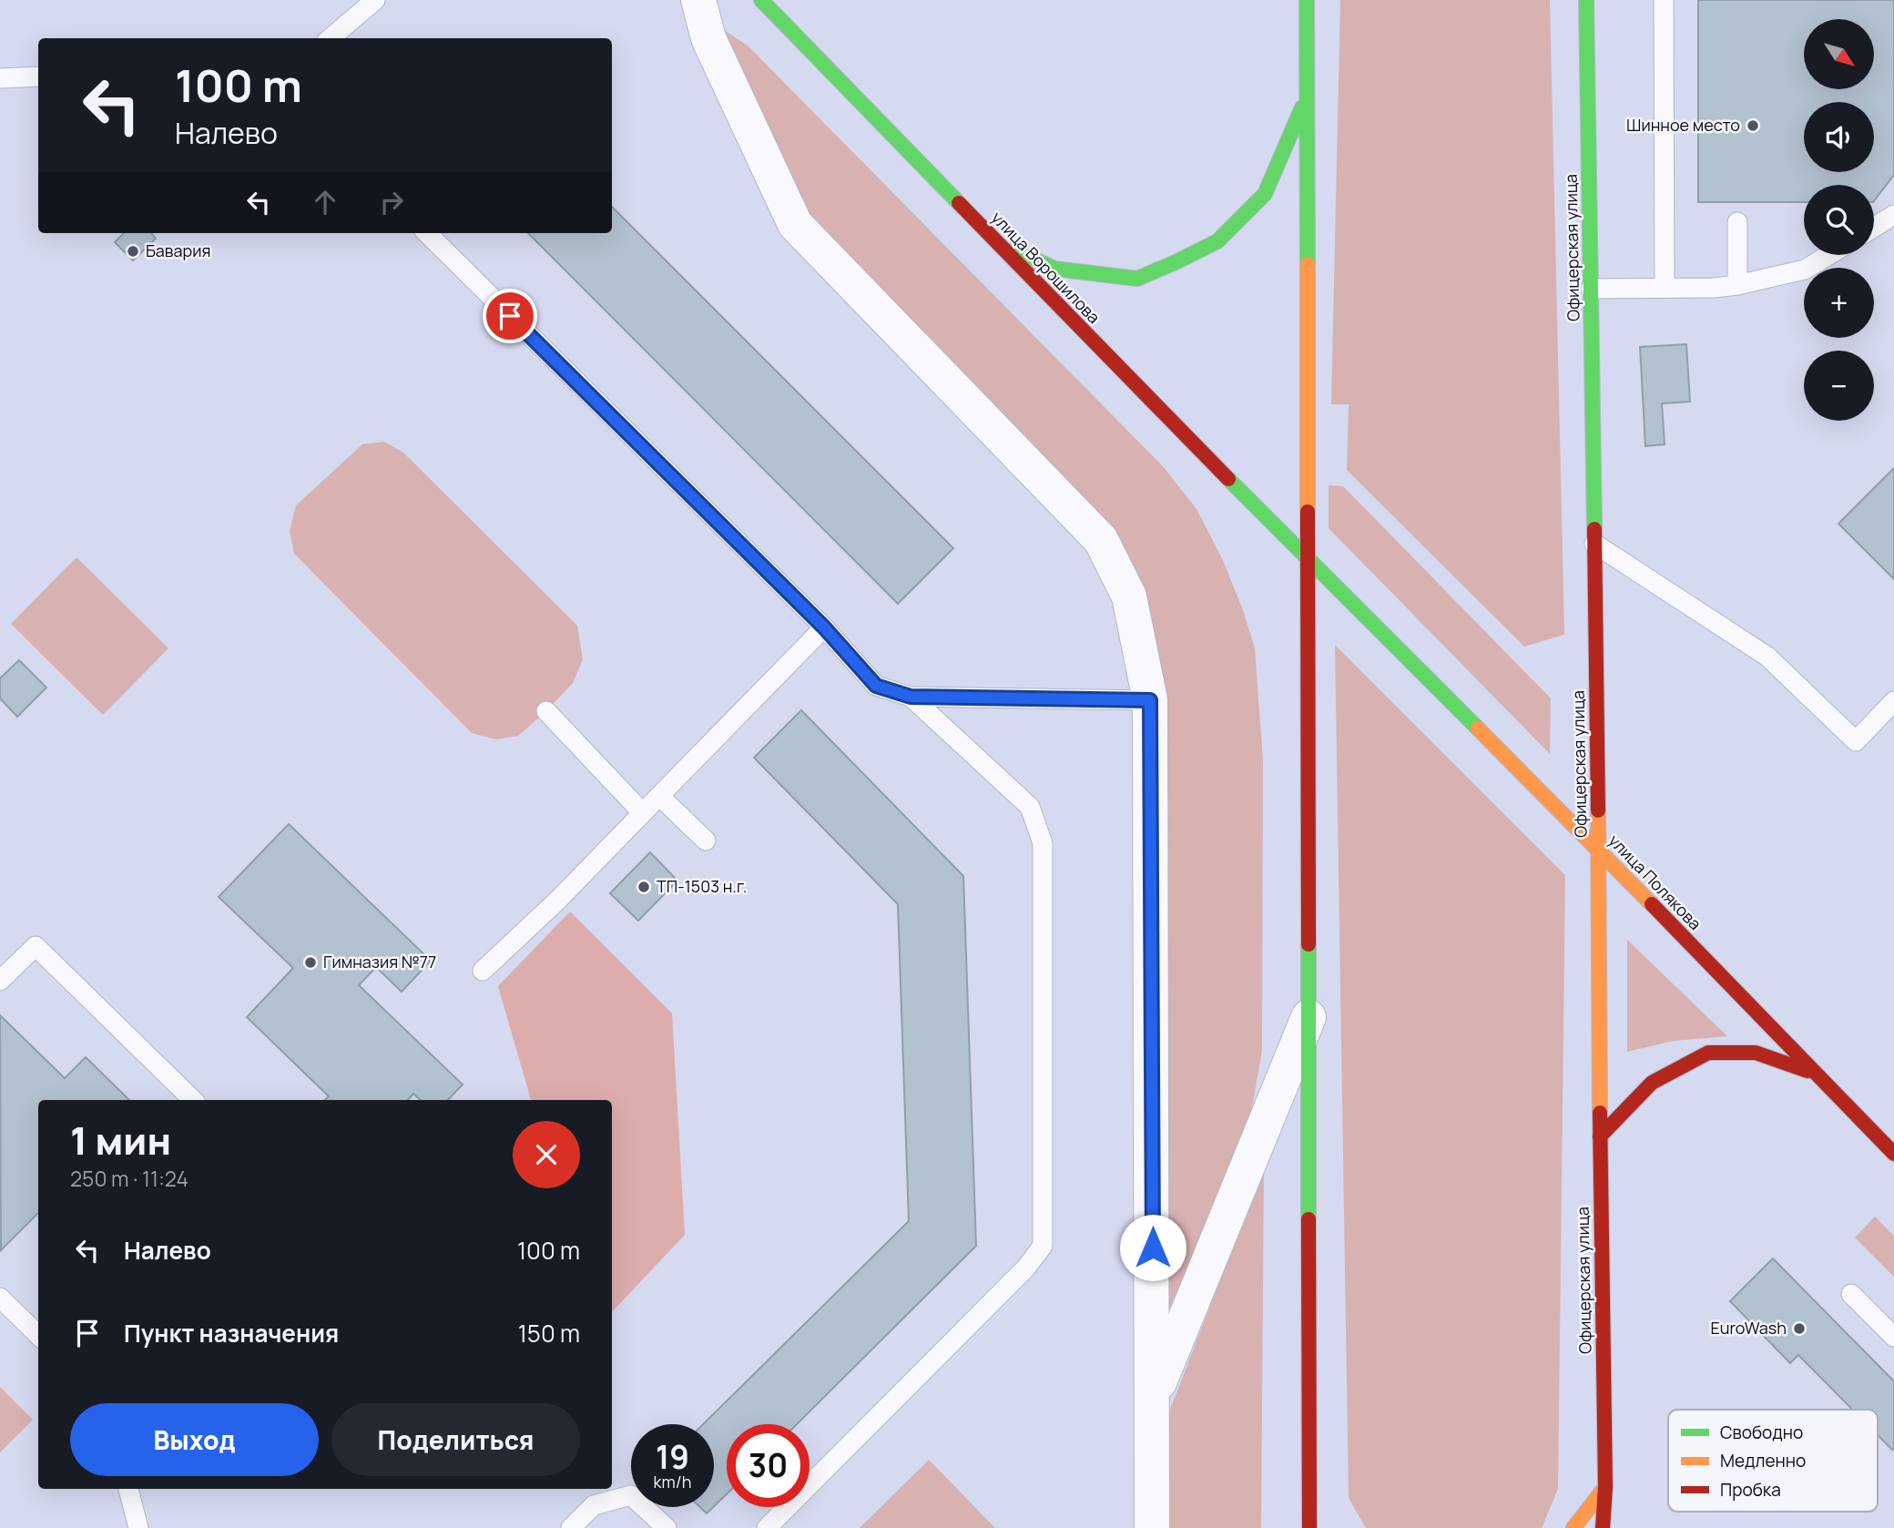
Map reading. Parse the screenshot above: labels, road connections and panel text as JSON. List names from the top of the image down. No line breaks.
{"streets":{"main road":["Офицерская улица","улица Ворошилова","улица Полякова"]},"crossings":[["Офицерская улица","улица Полякова"],["улица Ворошилова","улица Полякова"]],"places":["Шинное место","Бавария","ТП-1503 н.г.","Гимназия №77","EuroWash"],"legend":["Свободно","Медленно","Пробка"],"north":"bottom right","page":{"map_buttons":["+","−"],"turn":["100 m","Налево"],"heading":["1 мин","250 m · 11:24"],"list":[{"name":"Налево","value":"100 m"},{"name":"Пункт назначения","value":"150 m"}],"buttons":["Выход","Поделиться"],"speed":"19 km/h","limit":"30"}}
